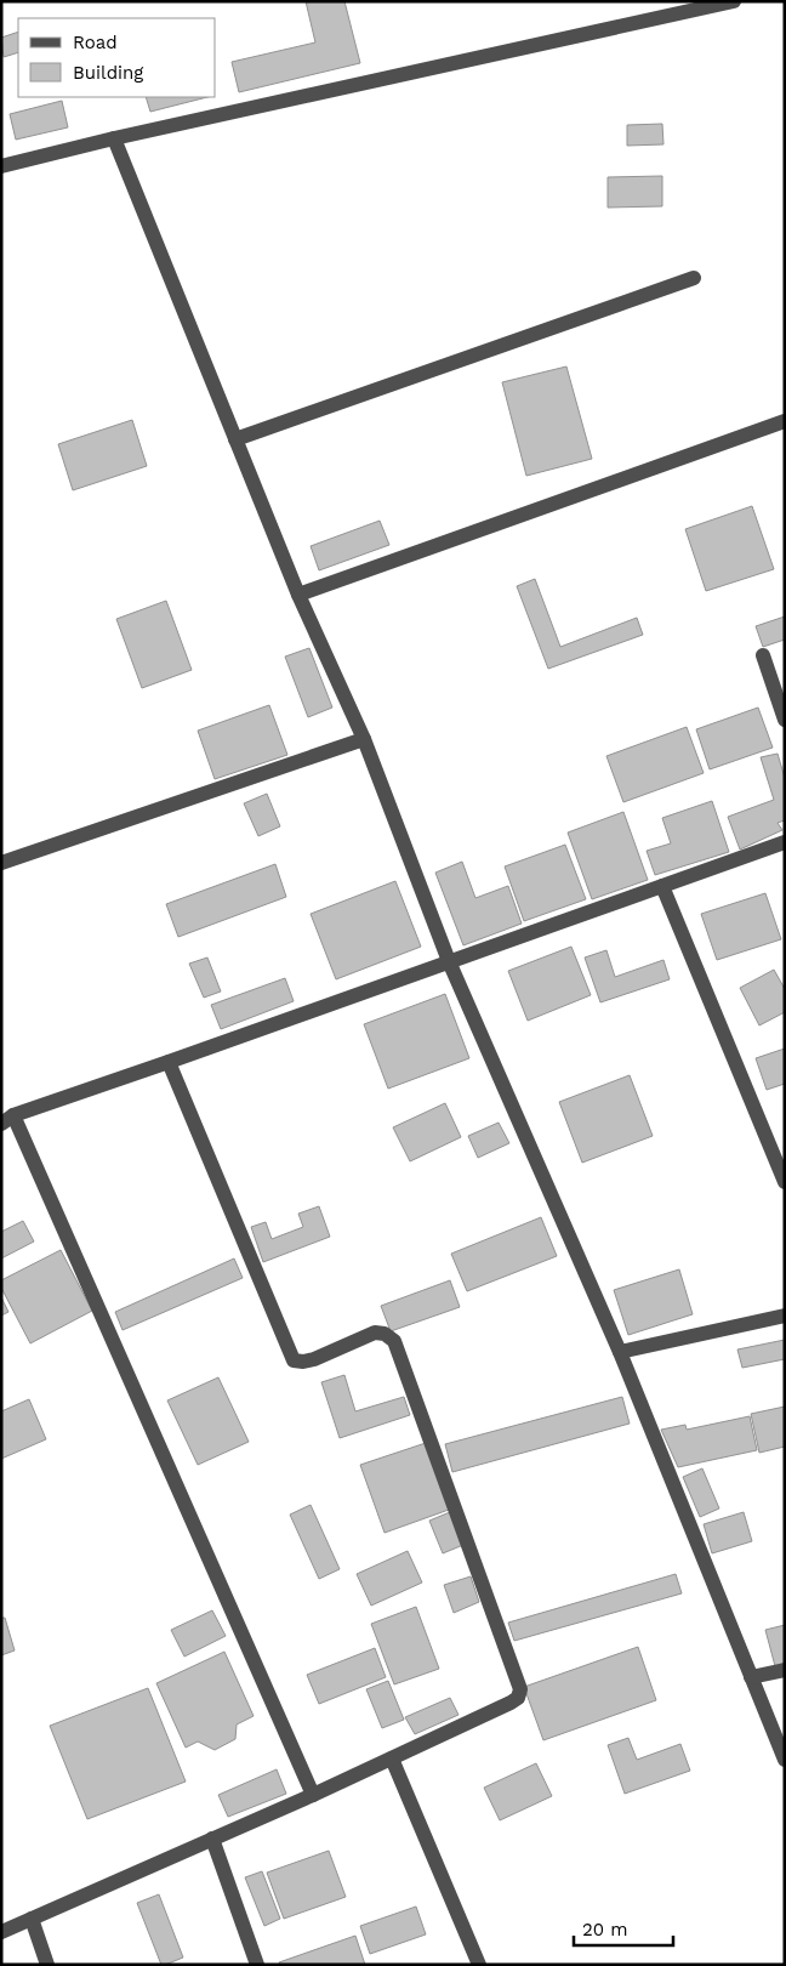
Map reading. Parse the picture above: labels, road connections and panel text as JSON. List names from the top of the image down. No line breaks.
{"legend":["Road","Building"],"scale_bar":"20 m"}
